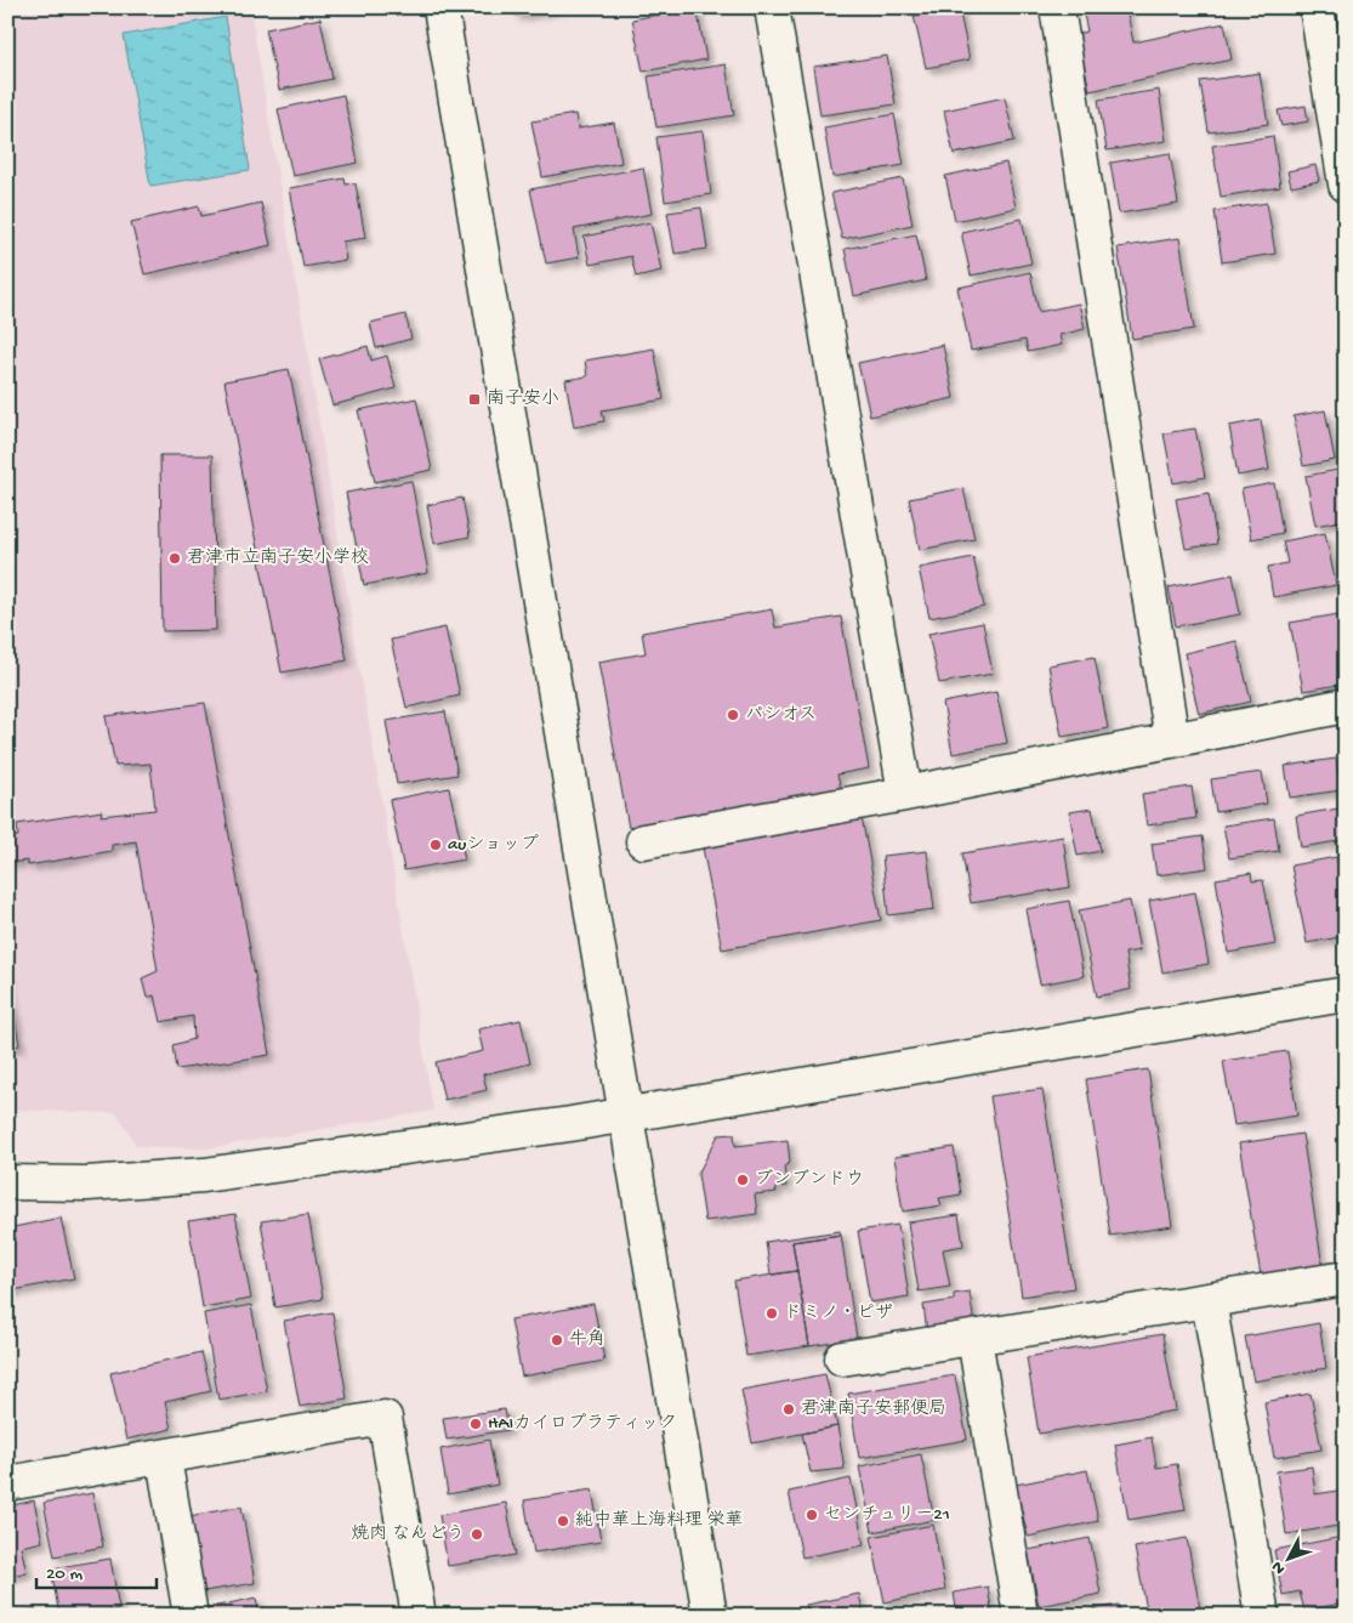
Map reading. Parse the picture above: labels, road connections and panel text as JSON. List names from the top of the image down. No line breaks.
{"places":{"transit":["南子安小"],"other":["君津市立南子安小学校","パシオス","auショップ","ブンブンドウ","ドミノ・ピザ","牛角","君津南子安郵便局","HAIカイロプラティック","センチュリー21","純中華上海料理 栄華","焼肉 なんどう"]},"scale_bar":"20 m","north":"bottom left"}
